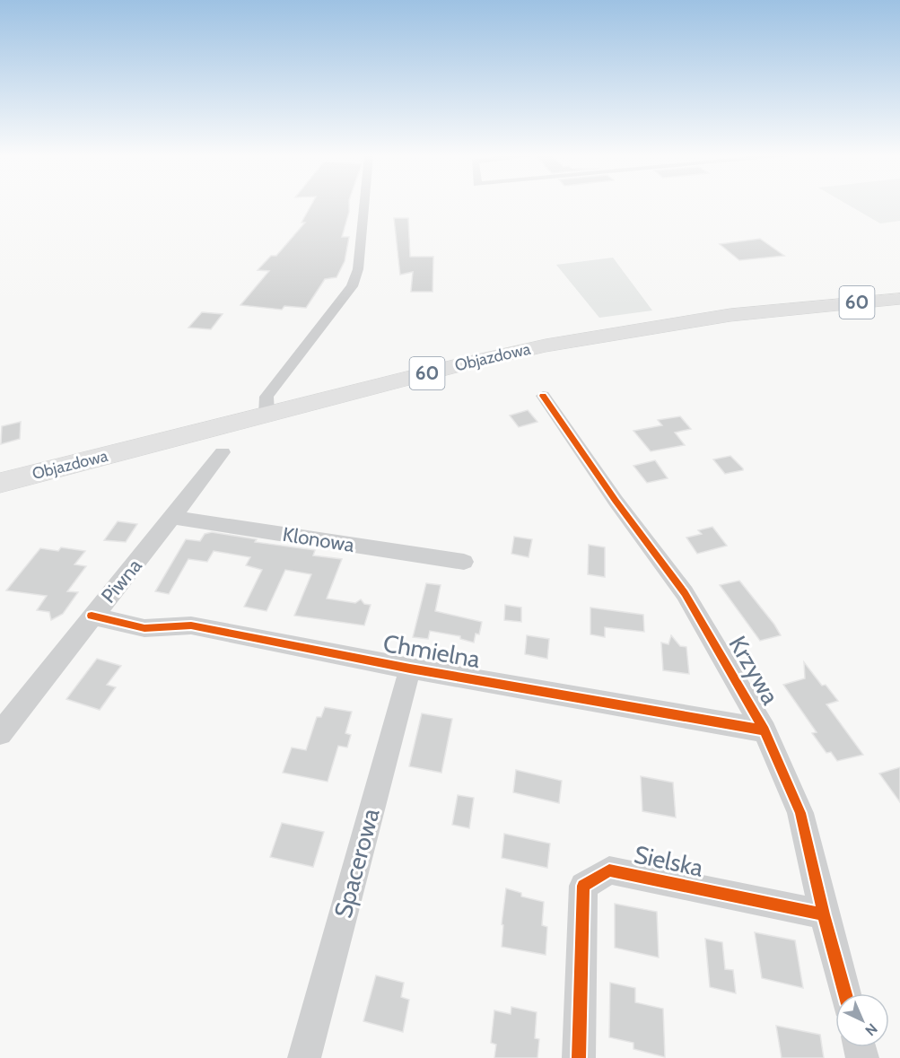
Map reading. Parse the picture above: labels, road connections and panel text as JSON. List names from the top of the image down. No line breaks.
{"streets":{"main road":["60","Objazdowa"],"street":["Klonowa","Piwna","Chmielna","Krzywa","Sielska","Spacerowa"]},"crossings":[["Klonowa","Piwna"],["Piwna","Chmielna"],["Chmielna","Krzywa"],["Chmielna","Spacerowa"],["Krzywa","Sielska"]],"north":"bottom right"}
